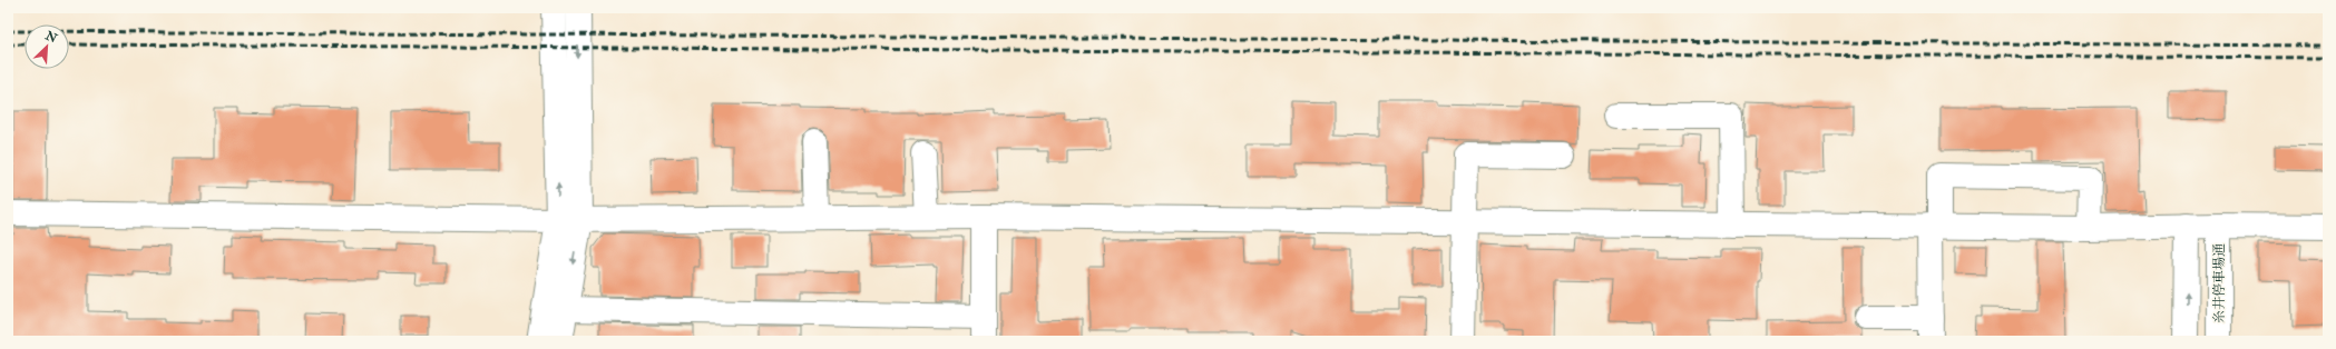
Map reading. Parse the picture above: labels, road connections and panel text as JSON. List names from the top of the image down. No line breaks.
{"streets":{"street":["糸井停車場通"]},"north":"top right"}
